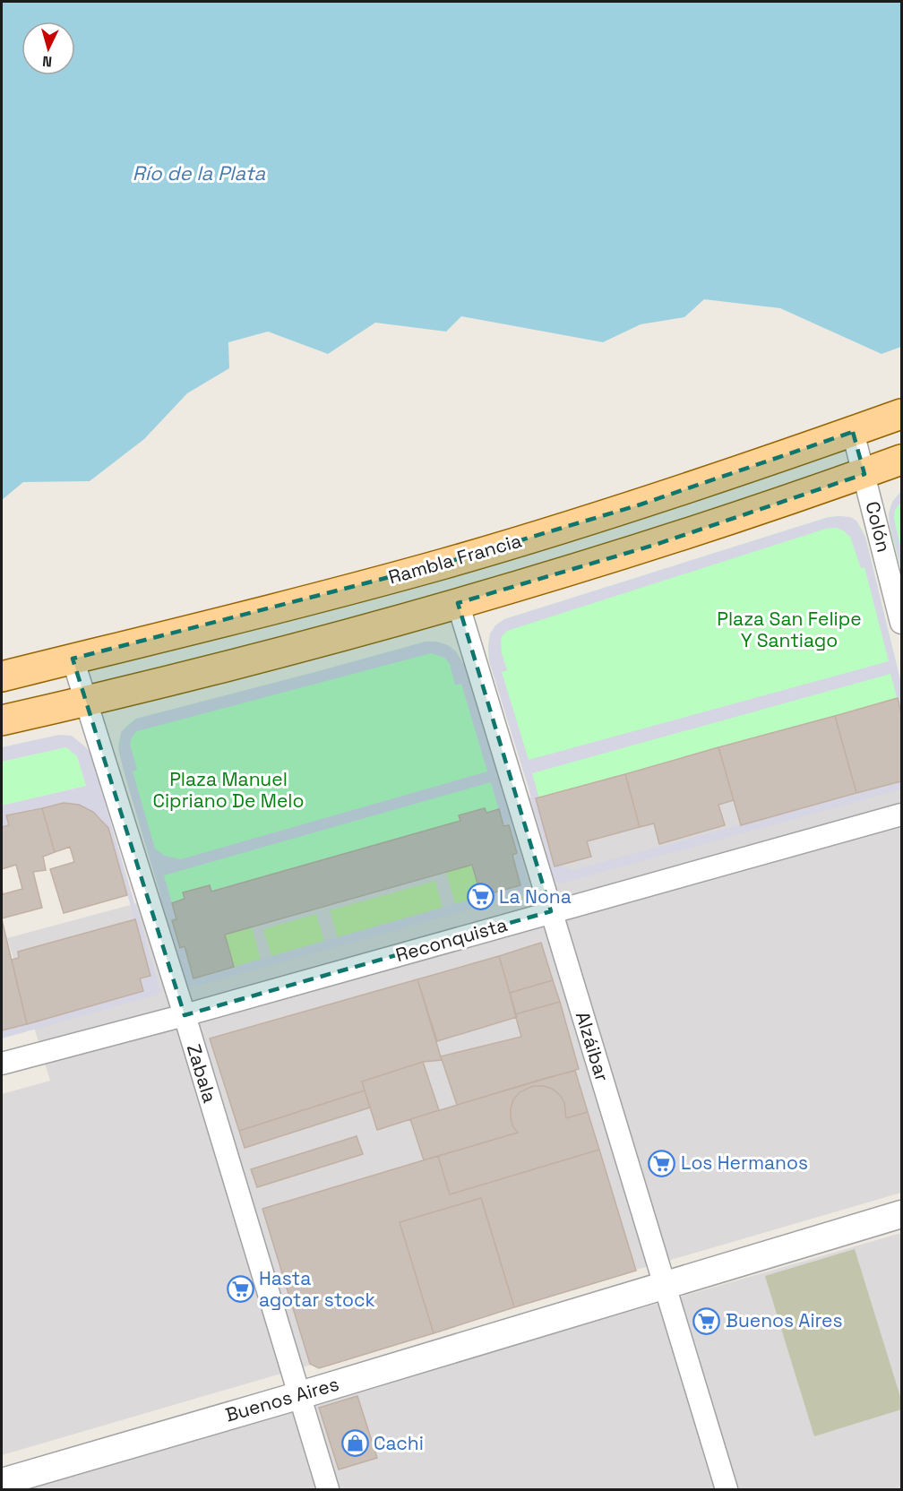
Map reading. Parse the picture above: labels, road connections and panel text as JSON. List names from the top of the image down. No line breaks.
{"streets":{"main road":["Rambla Francia"],"street":["Colón","Reconquista","Alzáibar","Zabala","Buenos Aires"]},"crossings":[["Colón","Rambla Francia"],["Rambla Francia","Zabala"],["Reconquista","Alzáibar"],["Reconquista","Zabala"],["Alzáibar","Buenos Aires"],["Zabala","Buenos Aires"]],"water":["Río de la Plata"],"parks":["Plaza San Felipe Y Santiago","Plaza Manuel Cipriano De Melo"],"places":{"supermarket":["La Nona","Los Hermanos","Hasta agotar stock","Buenos Aires"],"shop":["Cachi"]},"north":"bottom"}
